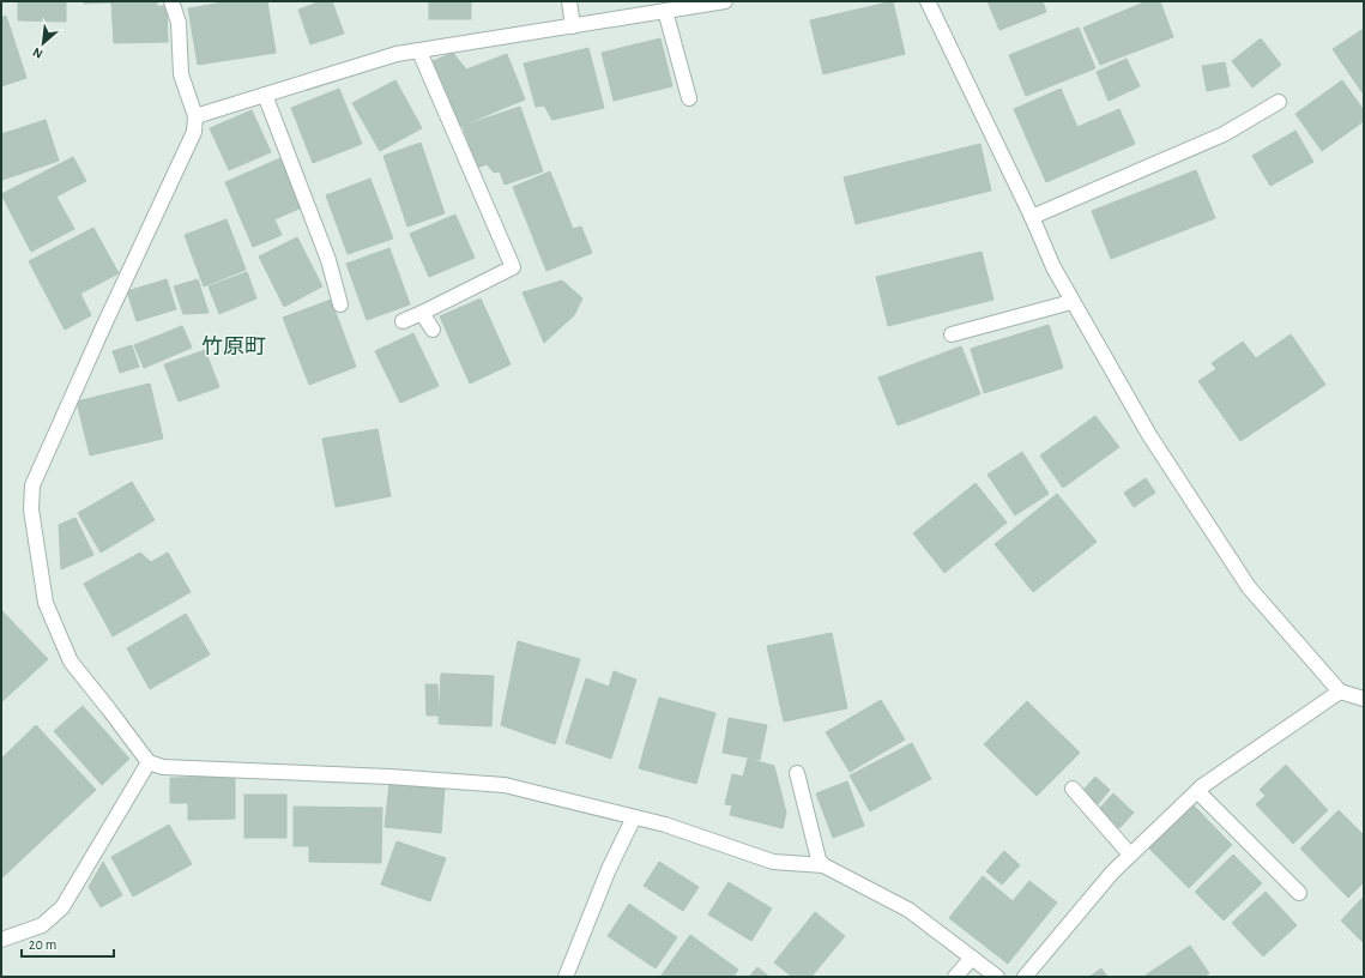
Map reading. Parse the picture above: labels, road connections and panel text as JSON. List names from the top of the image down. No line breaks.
{"districts":["竹原町"],"scale_bar":"20 m","north":"bottom left"}
